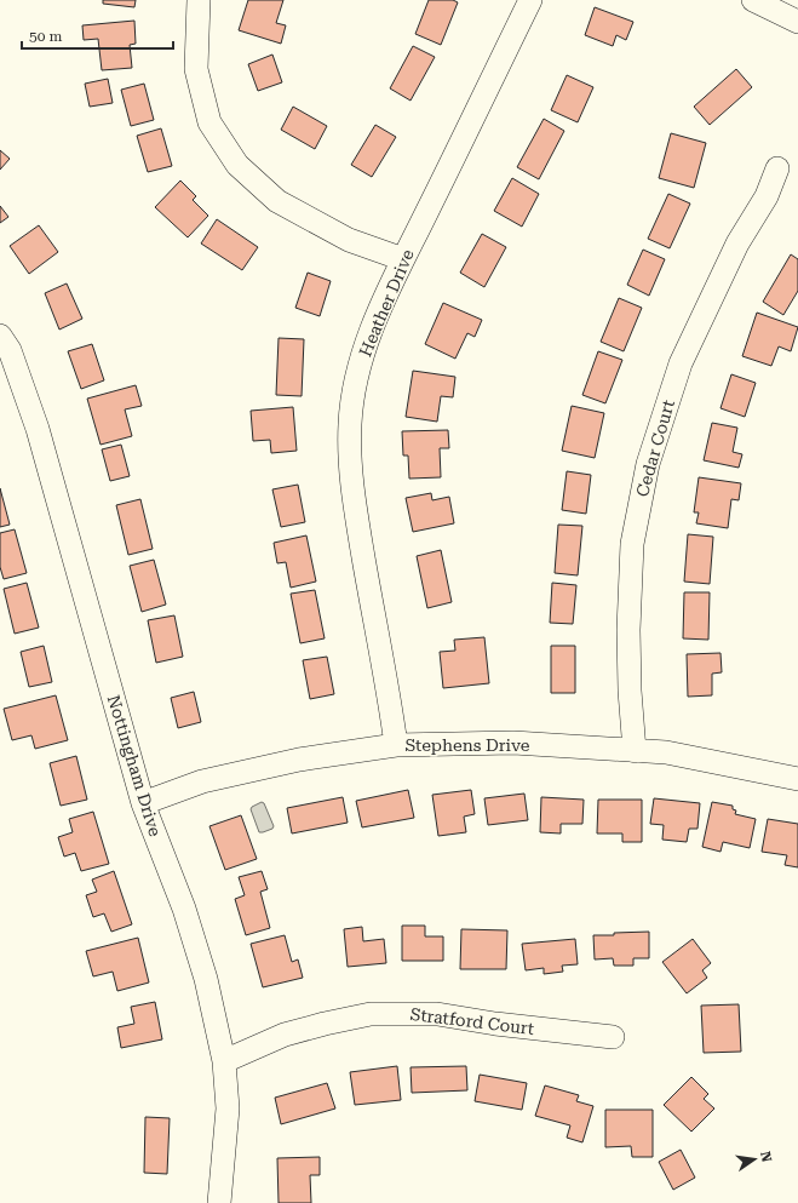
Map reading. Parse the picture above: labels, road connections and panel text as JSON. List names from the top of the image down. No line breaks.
{"streets":{"street":["Heather Drive","Cedar Court","Stephens Drive","Nottingham Drive","Stratford Court"]},"crossings":[["Heather Drive","Stephens Drive"],["Cedar Court","Stephens Drive"],["Stephens Drive","Nottingham Drive"],["Nottingham Drive","Stratford Court"]],"scale_bar":"50 m","north":"right"}
